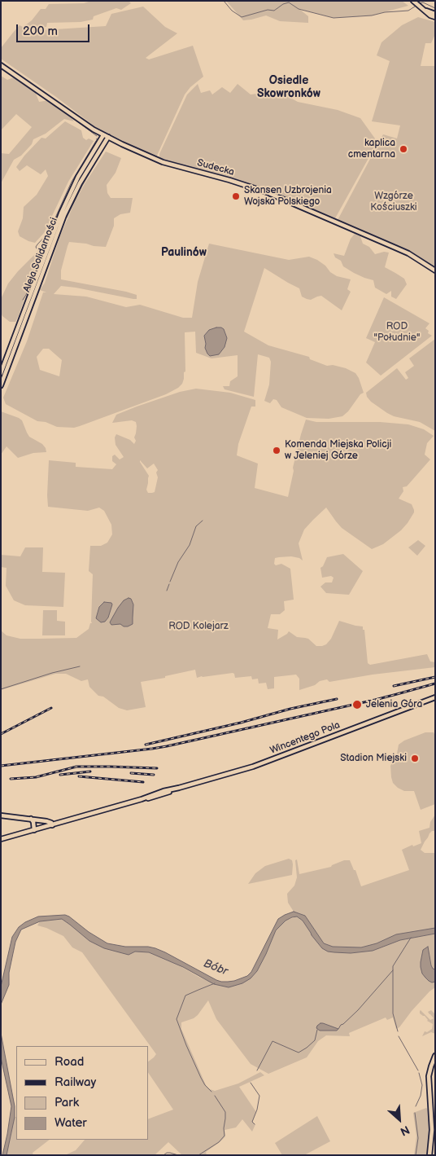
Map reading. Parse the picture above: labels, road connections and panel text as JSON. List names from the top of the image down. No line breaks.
{"streets":{"street":["Sudecka","Aleja Solidarności","Wincentego Pola"]},"crossings":[["Sudecka","Aleja Solidarności"]],"districts":["Osiedle Skowronków","Paulinów"],"water":["Bóbr"],"parks":["Wzgórze Kościuszki","ROD \"Południe\"","ROD Kolejarz"],"places":["kaplica cmentarna","Skansen Uzbrojenia Wojska Polskiego","Komenda Miejska Policji w Jeleniej Górze","Jelenia Góra","Stadion Miejski"],"legend":["Road","Railway","Park","Water"],"scale_bar":"200 m","north":"bottom right"}
